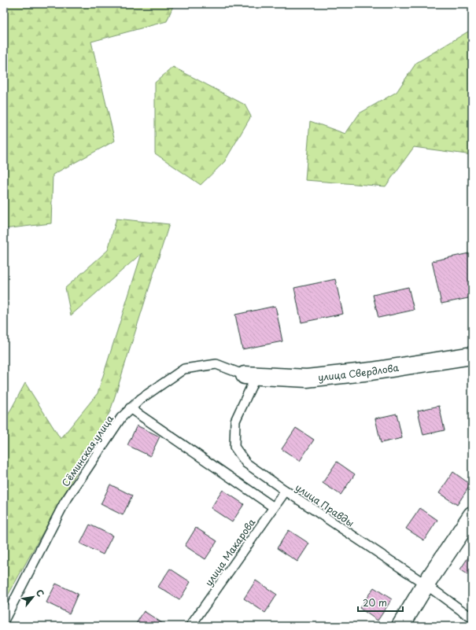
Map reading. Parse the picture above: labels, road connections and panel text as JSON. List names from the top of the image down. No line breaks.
{"streets":{"street":["улица Свердлова"],"lane":["Сёминская улица","улица Правды","улица Макарова"]},"crossings":[["улица Свердлова","Сёминская улица"],["улица Свердлова","улица Правды"],["Сёминская улица","улица Правды"],["улица Правды","улица Макарова"]],"scale_bar":"20 m","north":"top right"}
